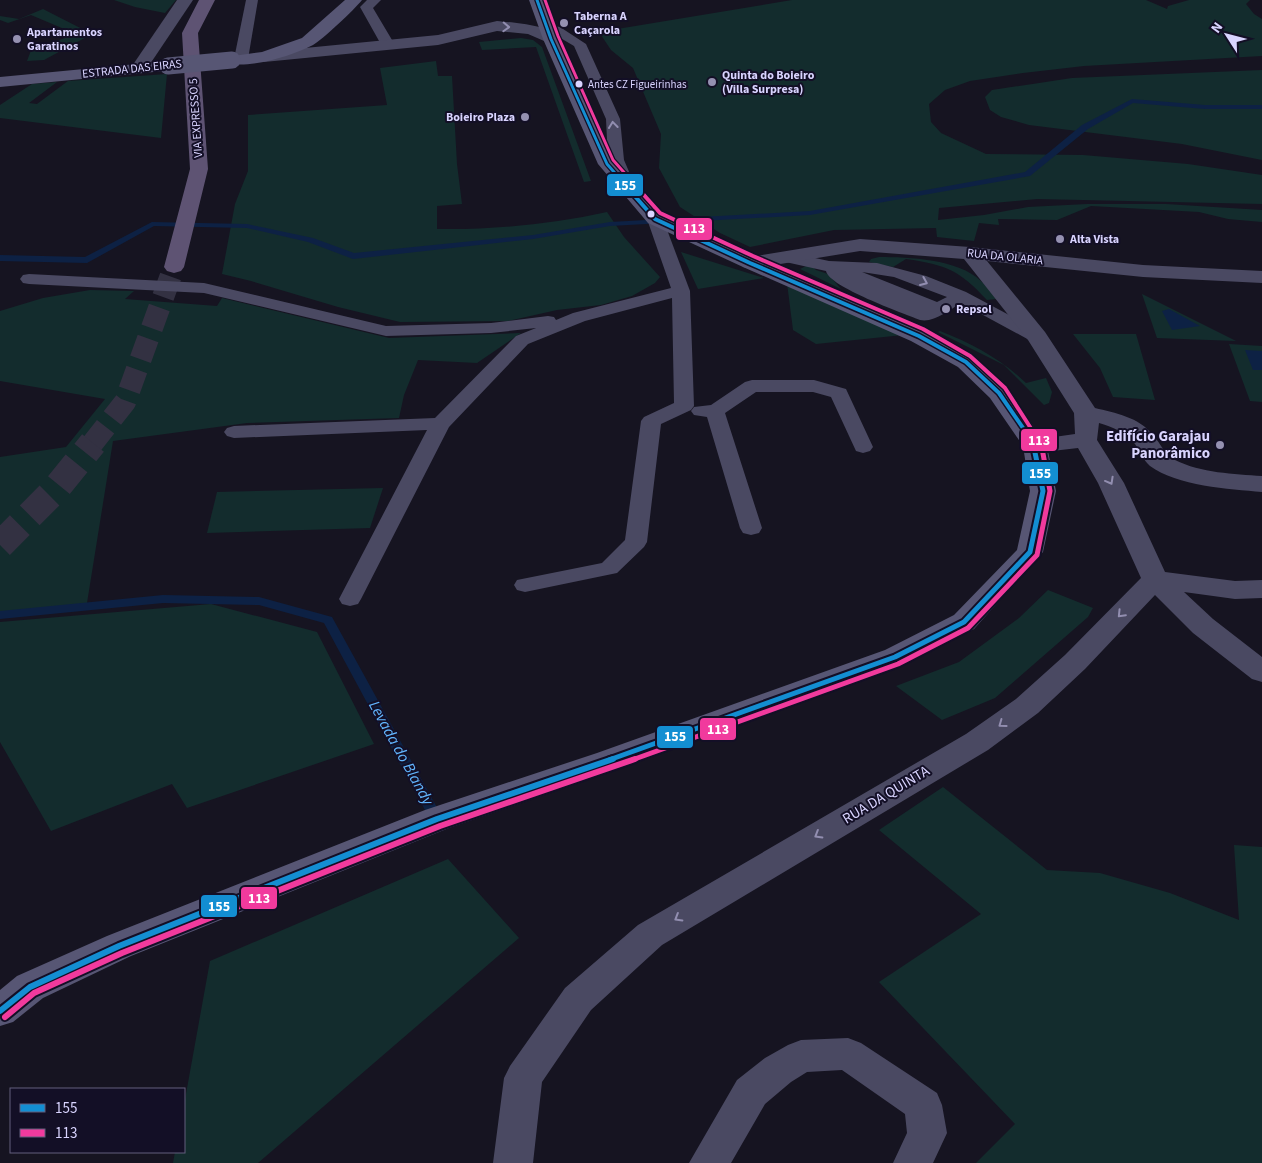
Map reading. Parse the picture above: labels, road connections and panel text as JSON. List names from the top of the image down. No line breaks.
{"streets":{"main road":["ESTRADA DAS EIRAS","VIA EXPRESSO 5"],"street":["RUA DA OLARIA","RUA DA QUINTA"]},"one_way":["RUA DA QUINTA"],"water":["Levada do Blandy"],"places":["Taberna A Caçarola","Apartamentos Garatinos","Quinta do Boieiro (Villa Surpresa)","Antes CZ Figueirinhas","Boieiro Plaza","Alta Vista","Repsol","Edifício Garajau Panorâmico"],"lines":["transit line 155","transit line 113"],"legend":["155","113"],"north":"top left"}
